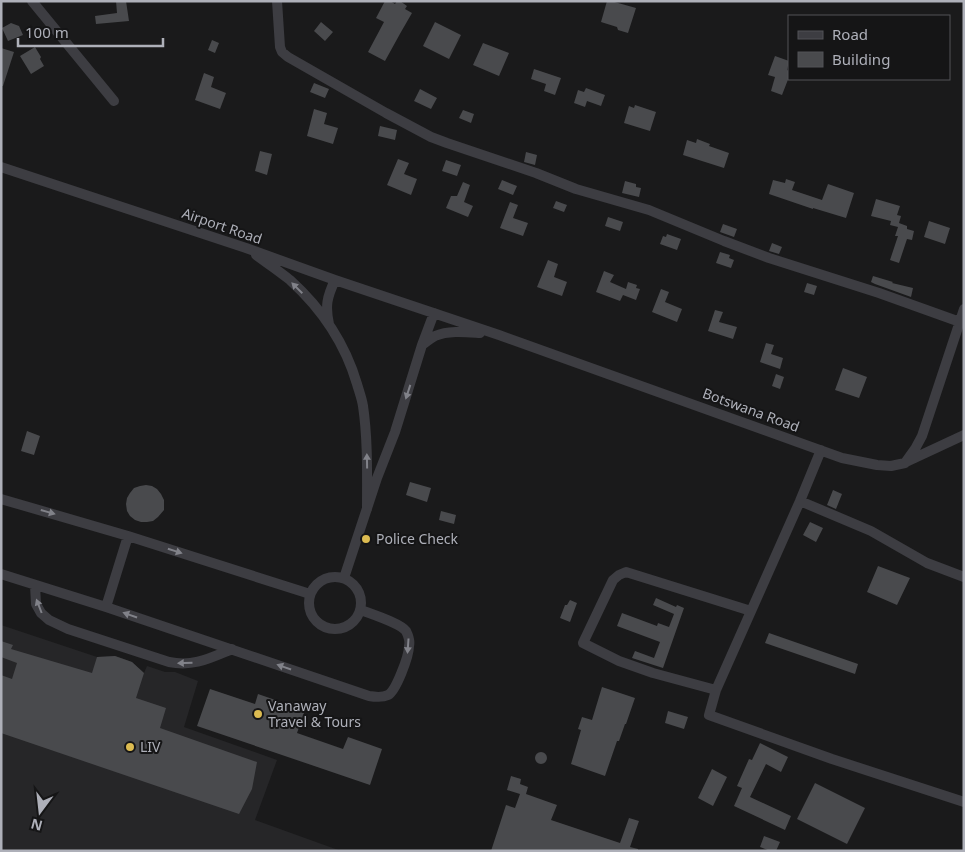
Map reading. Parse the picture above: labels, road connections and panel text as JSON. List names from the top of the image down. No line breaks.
{"streets":{"street":["Airport Road","Botswana Road"]},"crossings":[["Airport Road","Botswana Road"]],"places":["Police Check","Vanaway Travel & Tours","LIV"],"legend":["Road","Building"],"scale_bar":"100 m","north":"bottom"}
